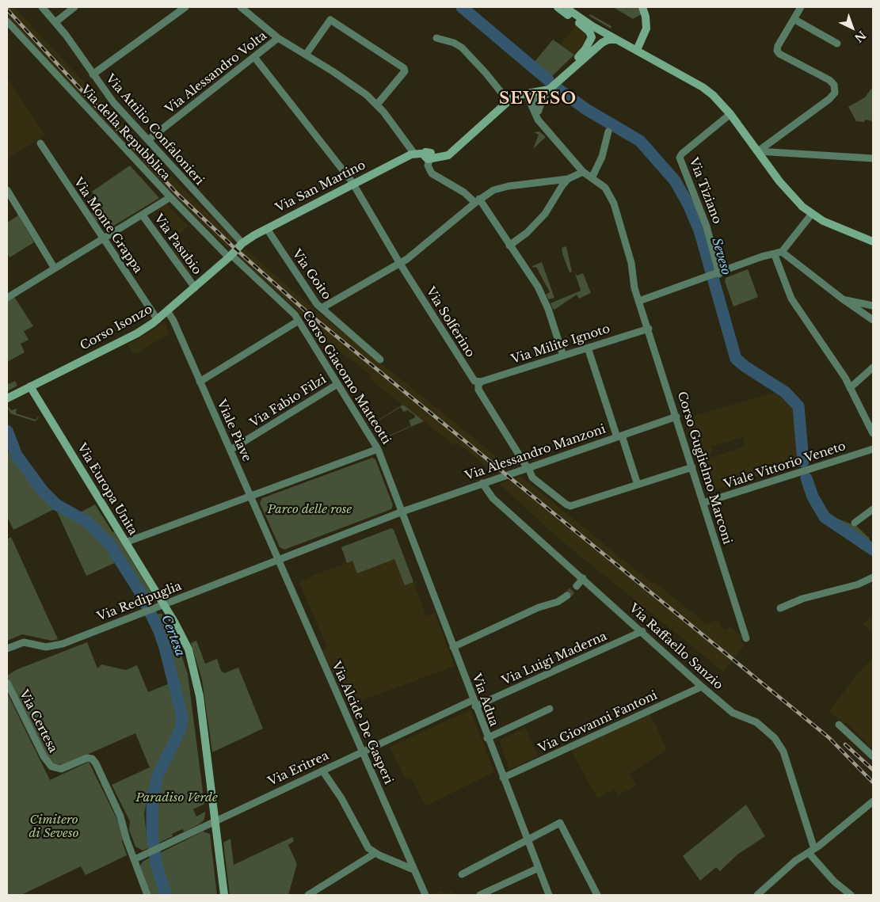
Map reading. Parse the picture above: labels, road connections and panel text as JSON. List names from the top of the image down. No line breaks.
{"streets":{"street":["Via Alessandro Volta","Via Attilio Confalonieri","Via della Repubblica","Via San Martino","Via Tiziano","Via Monte Grappa","Via Pasubio","Via Goito","Via Solferino","Corso Isonzo","Via Milite Ignoto","Corso Giacomo Matteotti","Via Fabio Filzi","Viale Piave","Via Alessandro Manzoni","Viale Vittorio Veneto","Corso Guglielmo Marconi","Via Europa Unita","Via Redipuglia","Via Raffaello Sanzio","Via Luigi Maderna","Via Adua","Via Certesa","Via Giovanni Fantoni","Via Alcide De Gasperi","Via Eritrea"]},"crossings":[["Via Alessandro Volta","Via Attilio Confalonieri"],["Via Alessandro Volta","Via Solferino"],["Via Attilio Confalonieri","Via San Martino"],["Via Attilio Confalonieri","Corso Isonzo"],["Via della Repubblica","Corso Isonzo"],["Via della Repubblica","Corso Giacomo Matteotti"],["Via San Martino","Via Goito"],["Via San Martino","Via Solferino"],["Via San Martino","Corso Isonzo"],["Via Monte Grappa","Corso Isonzo"],["Via Pasubio","Corso Isonzo"],["Via Solferino","Via Milite Ignoto"],["Corso Isonzo","Corso Giacomo Matteotti"],["Corso Isonzo","Viale Piave"],["Corso Isonzo","Via Europa Unita"],["Via Milite Ignoto","Corso Guglielmo Marconi"],["Corso Giacomo Matteotti","Via Fabio Filzi"],["Corso Giacomo Matteotti","Via Alessandro Manzoni"],["Corso Giacomo Matteotti","Via Adua"],["Via Fabio Filzi","Viale Piave"],["Viale Piave","Via Alessandro Manzoni"],["Viale Piave","Via Redipuglia"],["Viale Piave","Via Alcide De Gasperi"],["Via Alessandro Manzoni","Corso Guglielmo Marconi"],["Via Alessandro Manzoni","Via Redipuglia"],["Via Alessandro Manzoni","Via Raffaello Sanzio"],["Via Alessandro Manzoni","Via Adua"],["Via Alessandro Manzoni","Via Alcide De Gasperi"],["Viale Vittorio Veneto","Corso Guglielmo Marconi"],["Via Europa Unita","Via Redipuglia"],["Via Europa Unita","Via Eritrea"],["Via Redipuglia","Via Alcide De Gasperi"],["Via Raffaello Sanzio","Via Luigi Maderna"],["Via Raffaello Sanzio","Via Giovanni Fantoni"],["Via Luigi Maderna","Via Adua"],["Via Luigi Maderna","Via Eritrea"],["Via Adua","Via Giovanni Fantoni"],["Via Adua","Via Eritrea"],["Via Certesa","Via Eritrea"],["Via Alcide De Gasperi","Via Eritrea"]],"districts":["SEVESO"],"water":["Seveso","Certesa"],"parks":["Parco delle rose","Paradiso Verde","Cimitero di Seveso"],"north":"bottom right"}
